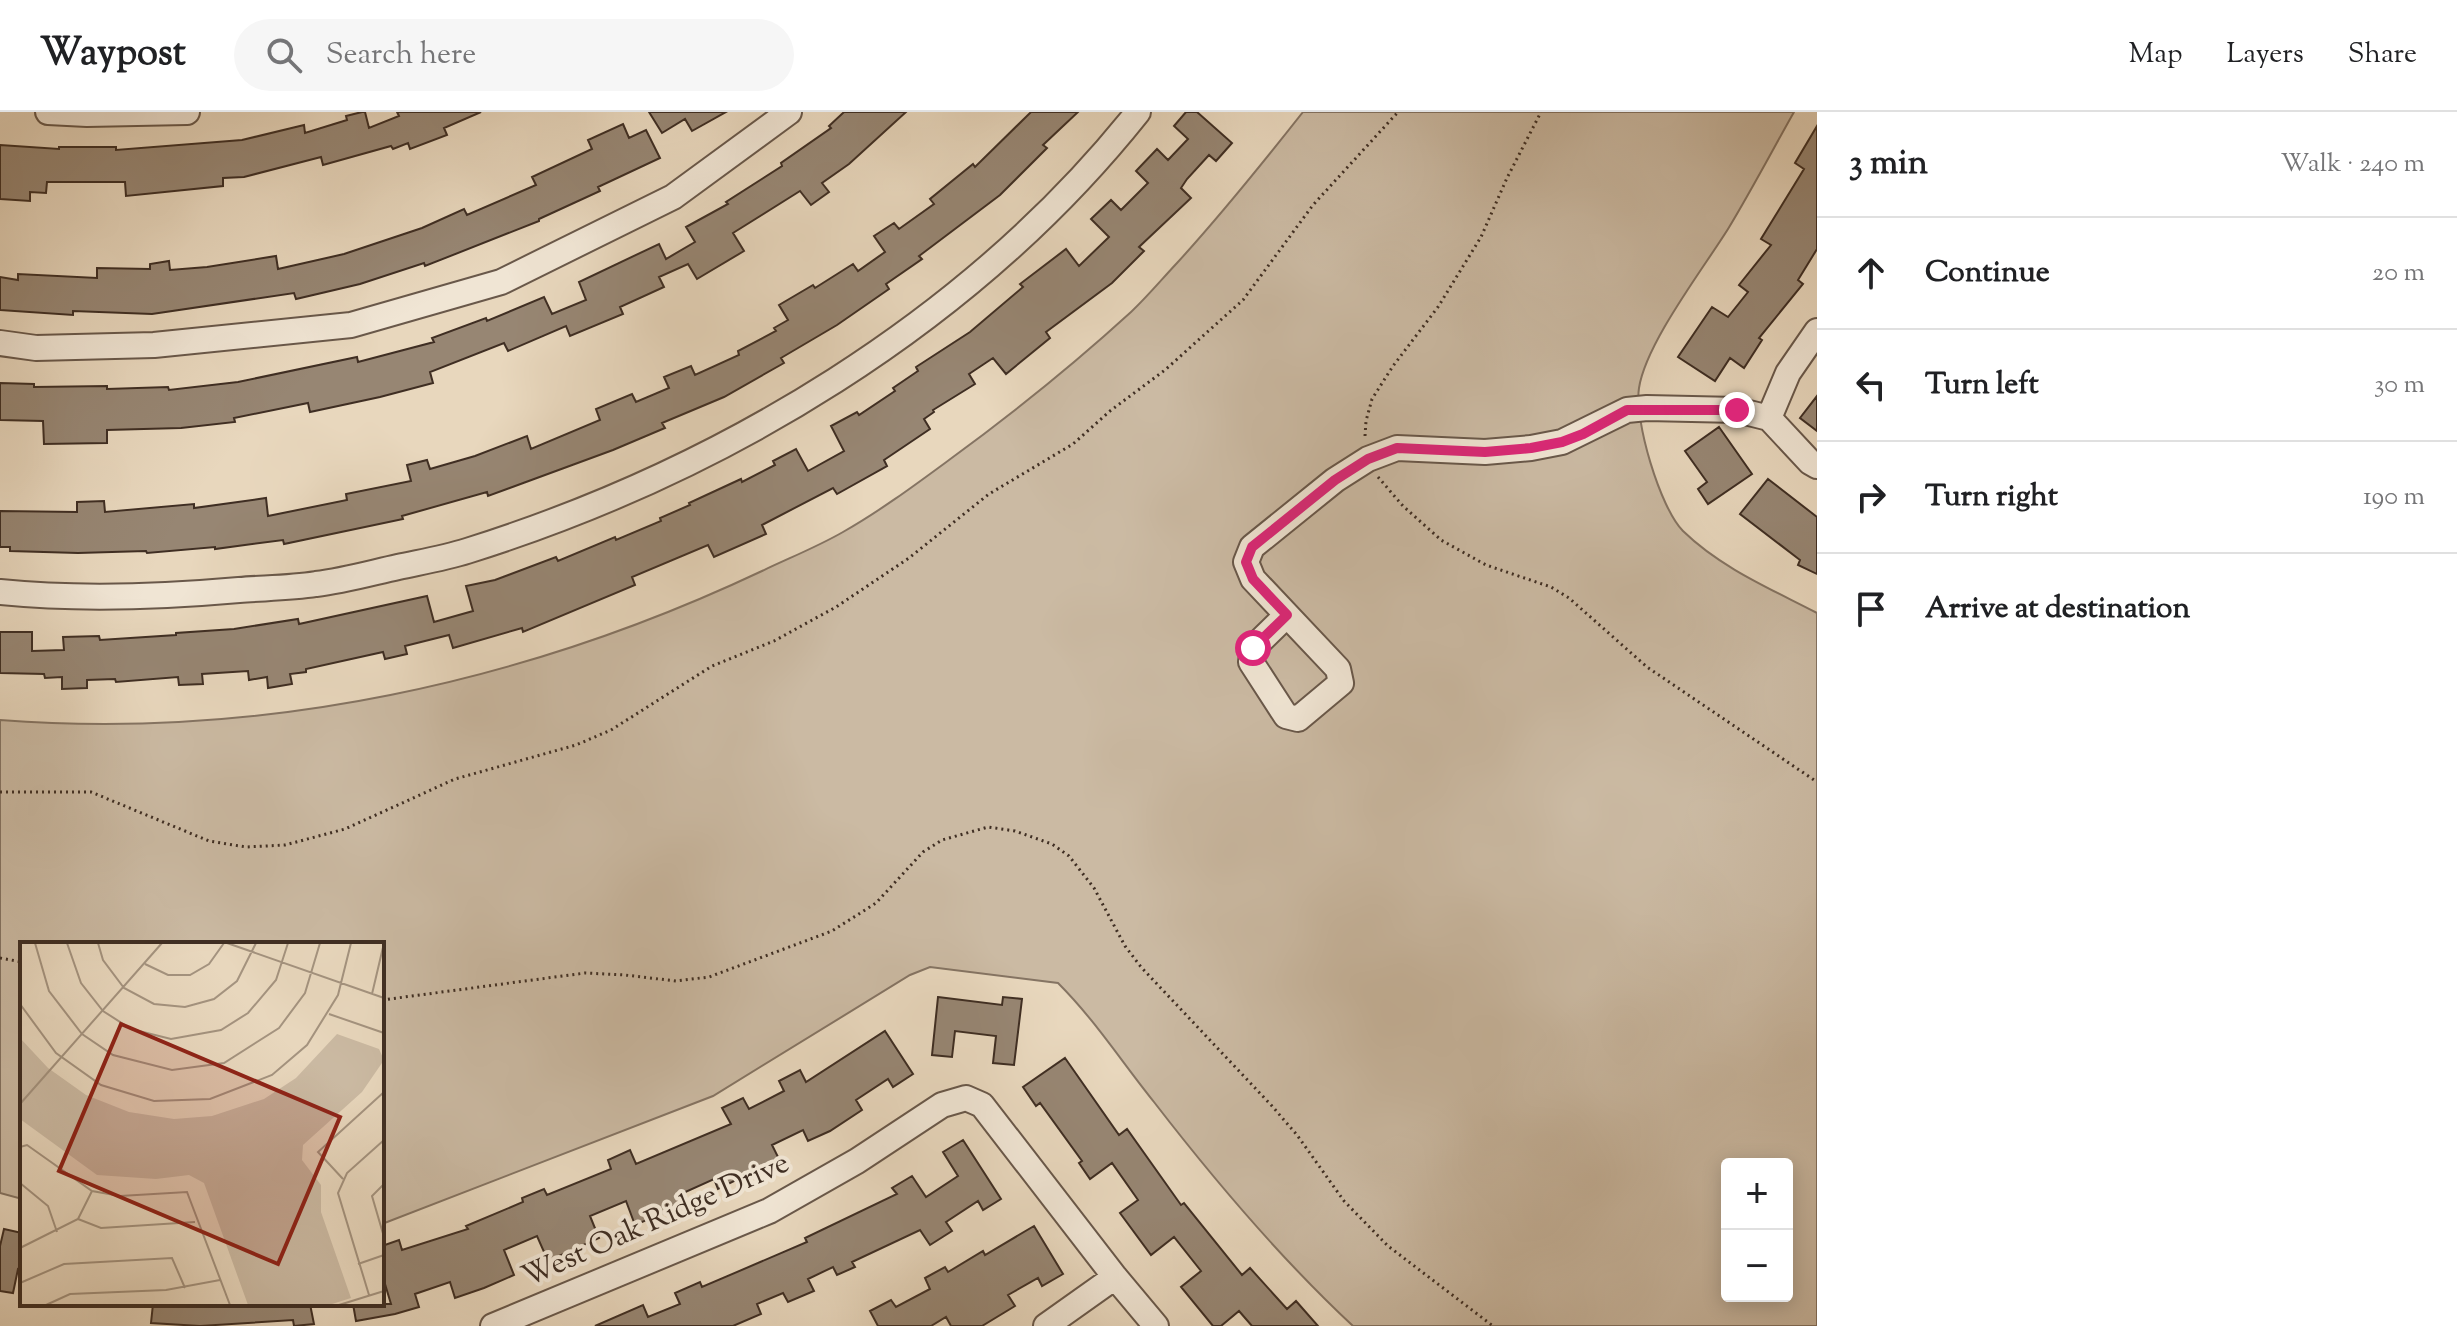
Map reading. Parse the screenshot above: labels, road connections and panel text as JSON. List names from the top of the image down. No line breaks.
{"streets":{"street":["West Oak Ridge Drive"]},"page":{"header":"Waypost","search":"Search here","nav":["Map","Layers","Share"],"heading":["3 min","Walk · 240 m"],"list":[["Continue","20 m"],["Turn left","30 m"],["Turn right","190 m"],"Arrive at destination"],"map_buttons":["+","−"]}}
